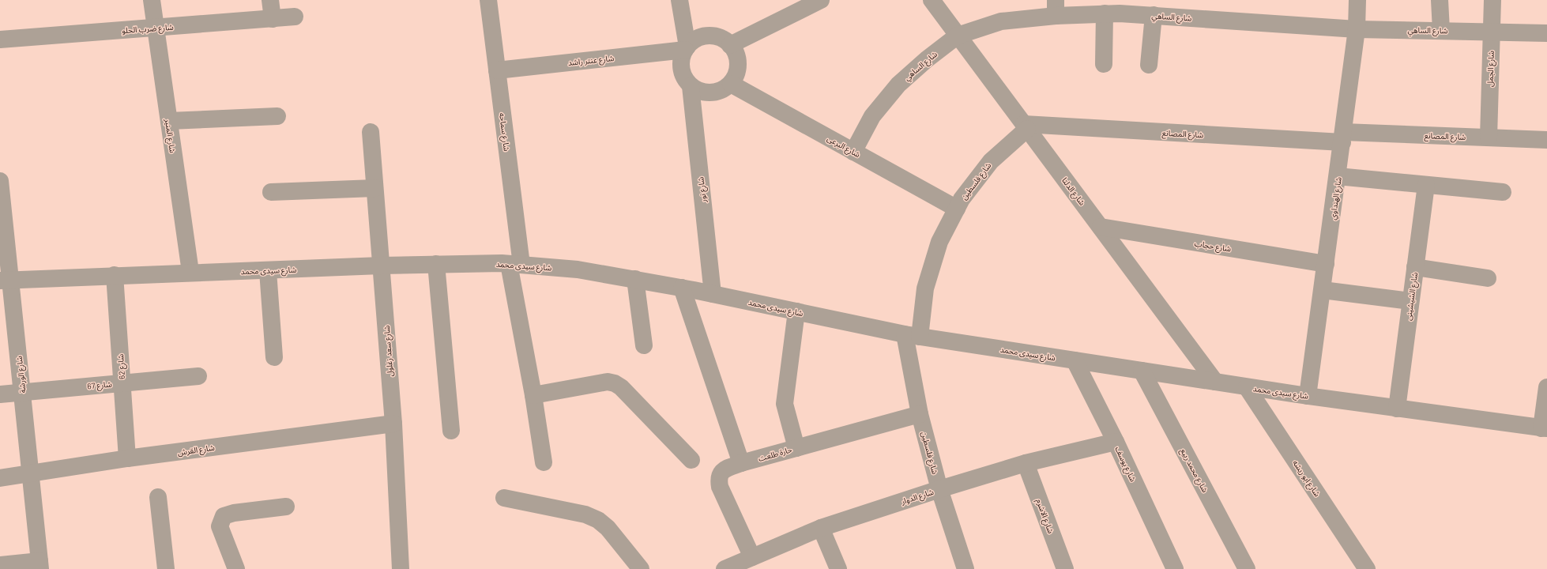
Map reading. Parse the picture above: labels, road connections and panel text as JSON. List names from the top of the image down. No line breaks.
{"streets":{"street":["شارع الساهي","شارع ضرب الحلو","شارع عنتر راشد","شارع الجمل","شارع سماحه","شارع المصانع","شارع المنير","شارع البرعى","شارع فلسطين","شارع نور","شارع الدلتا","شارع الهنداوي","شارع حجاب","شارع سيدى محمد","شارع الشيشينى","شارع سعد زغلول","شارع 62","شارع الورشة","شارع 67","شارع القرش","حارة طلعت","شارع يوسف","شارع محمد ربيع","شارع ابو ريشه","شارع الدوار","شارع الاشرم"]},"crossings":[["شارع الساهي","شارع الجمل"],["شارع الساهي","شارع البرعى"],["شارع الساهي","شارع الدلتا"],["شارع الساهي","شارع الهنداوي"],["شارع ضرب الحلو","شارع المنير"],["شارع عنتر راشد","شارع سماحه"],["شارع عنتر راشد","شارع البرعى"],["شارع عنتر راشد","شارع نور"],["شارع الجمل","شارع المصانع"],["شارع سماحه","شارع سيدى محمد"],["شارع المصانع","شارع فلسطين"],["شارع المصانع","شارع الدلتا"],["شارع المصانع","شارع الهنداوي"],["شارع المنير","شارع سيدى محمد"],["شارع البرعى","شارع فلسطين"],["شارع البرعى","شارع نور"],["شارع فلسطين","شارع الدلتا"],["شارع فلسطين","شارع سيدى محمد"],["شارع فلسطين","حارة طلعت"],["شارع فلسطين","شارع الدوار"],["شارع نور","شارع سيدى محمد"],["شارع الدلتا","شارع حجاب"],["شارع الدلتا","شارع سيدى محمد"],["شارع الهنداوي","شارع حجاب"],["شارع الهنداوي","شارع سيدى محمد"],["شارع سيدى محمد","شارع الشيشينى"],["شارع سيدى محمد","شارع سعد زغلول"],["شارع سيدى محمد","شارع 62"],["شارع سيدى محمد","شارع الورشة"],["شارع سيدى محمد","شارع يوسف"],["شارع سيدى محمد","شارع محمد ربيع"],["شارع سيدى محمد","شارع ابو ريشه"],["شارع سعد زغلول","شارع القرش"],["شارع 62","شارع 67"],["شارع 62","شارع القرش"],["شارع الورشة","شارع 67"],["شارع الورشة","شارع القرش"],["حارة طلعت","شارع الدوار"],["شارع يوسف","شارع الدوار"],["شارع الدوار","شارع الاشرم"]]}
